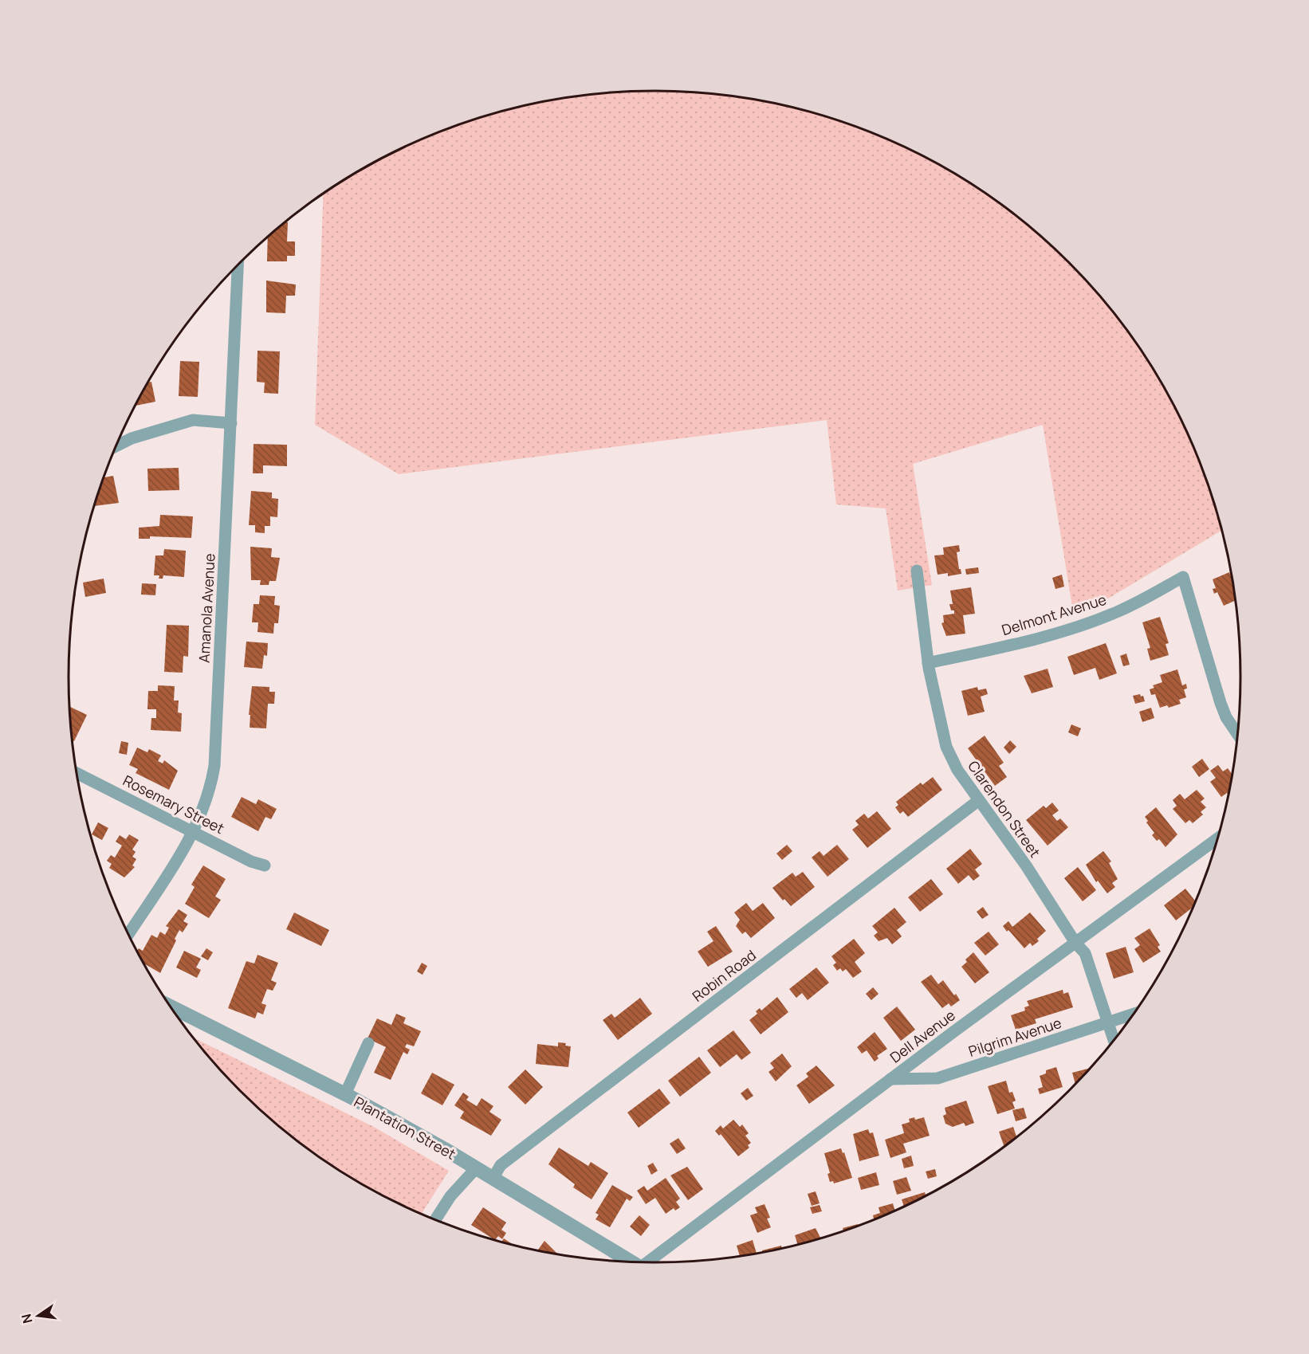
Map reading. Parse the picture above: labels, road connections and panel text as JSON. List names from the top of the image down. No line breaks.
{"streets":{"street":["Amanola Avenue","Delmont Avenue","Rosemary Street","Clarendon Street","Robin Road","Dell Avenue","Pilgrim Avenue","Plantation Street"]},"crossings":[["Amanola Avenue","Rosemary Street"],["Delmont Avenue","Clarendon Street"],["Clarendon Street","Robin Road"],["Clarendon Street","Dell Avenue"],["Clarendon Street","Pilgrim Avenue"],["Robin Road","Plantation Street"],["Dell Avenue","Pilgrim Avenue"]],"north":"left"}
